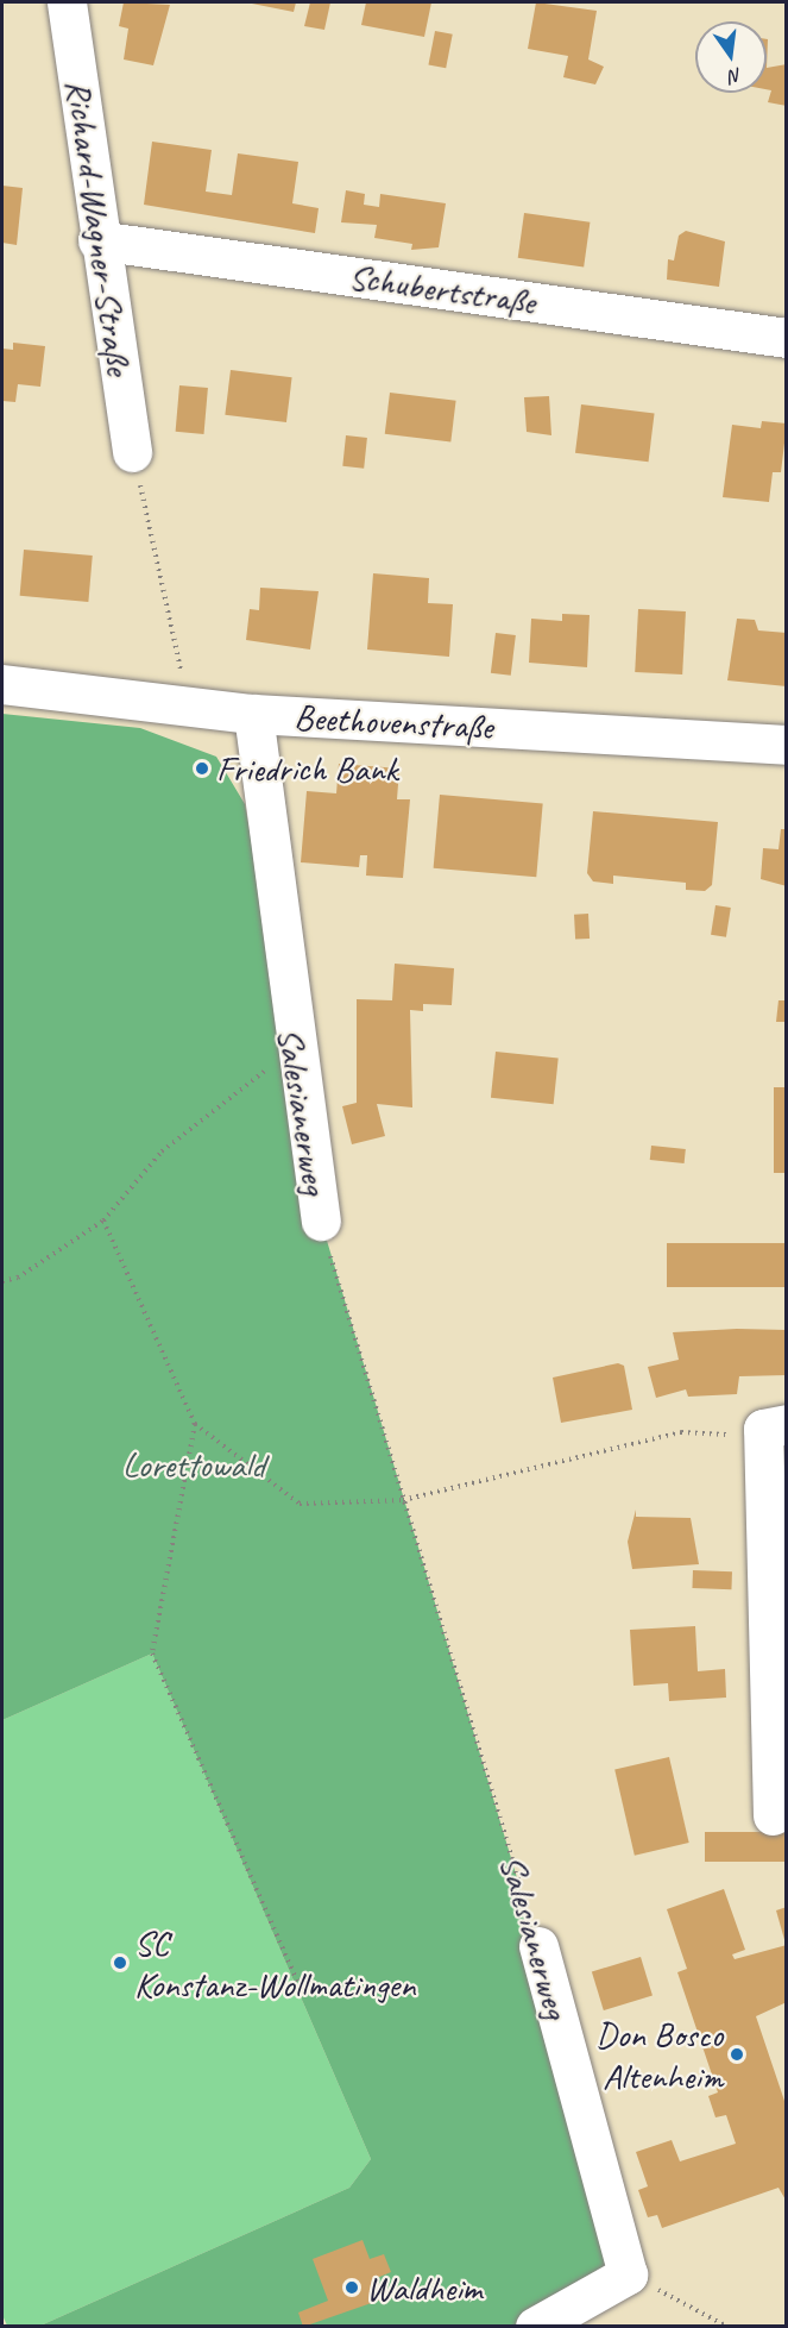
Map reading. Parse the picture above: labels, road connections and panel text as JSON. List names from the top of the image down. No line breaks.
{"streets":{"street":["Richard-Wagner-Straße","Schubertstraße","Beethovenstraße","Salesianerweg"]},"crossings":[["Richard-Wagner-Straße","Schubertstraße"],["Beethovenstraße","Salesianerweg"]],"parks":["Lorettowald"],"places":["Friedrich Bank","SC Konstanz-Wollmatingen","Don Bosco Altenheim","Waldheim"],"north":"bottom"}
